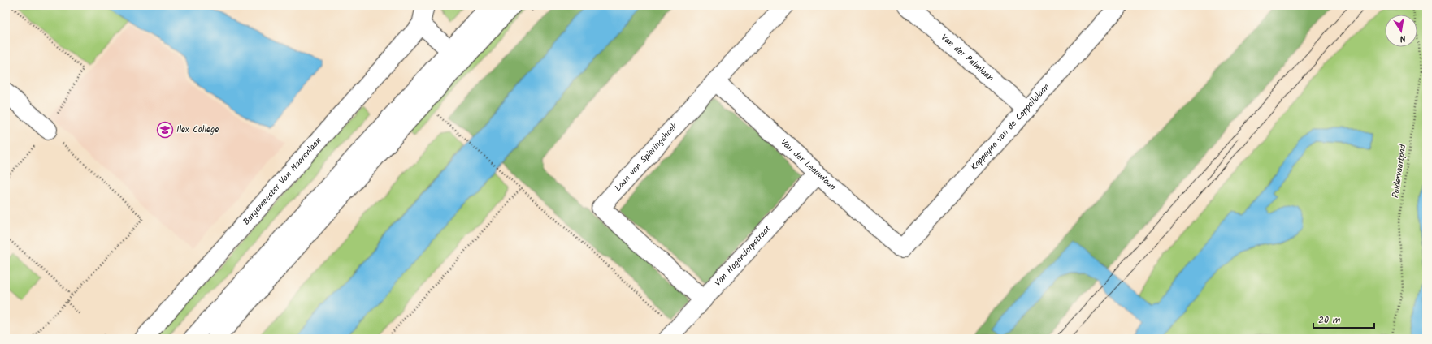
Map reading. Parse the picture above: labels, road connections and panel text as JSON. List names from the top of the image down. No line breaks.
{"streets":{"street":["Van der Palmlaan","Kappeyne van de Coppellolaan","Laan van Spieringshoek","Van der Leeuwlaan","Burgemeester Van Haarenlaan","Van Hogendorpstraat"],"path":["Poldervaartpad"]},"crossings":[["Van der Palmlaan","Kappeyne van de Coppellolaan"],["Kappeyne van de Coppellolaan","Van der Leeuwlaan"],["Laan van Spieringshoek","Van der Leeuwlaan"],["Laan van Spieringshoek","Van Hogendorpstraat"],["Van der Leeuwlaan","Van Hogendorpstraat"]],"places":{"school or university":["Ilex College"]},"scale_bar":"20 m","north":"bottom"}
